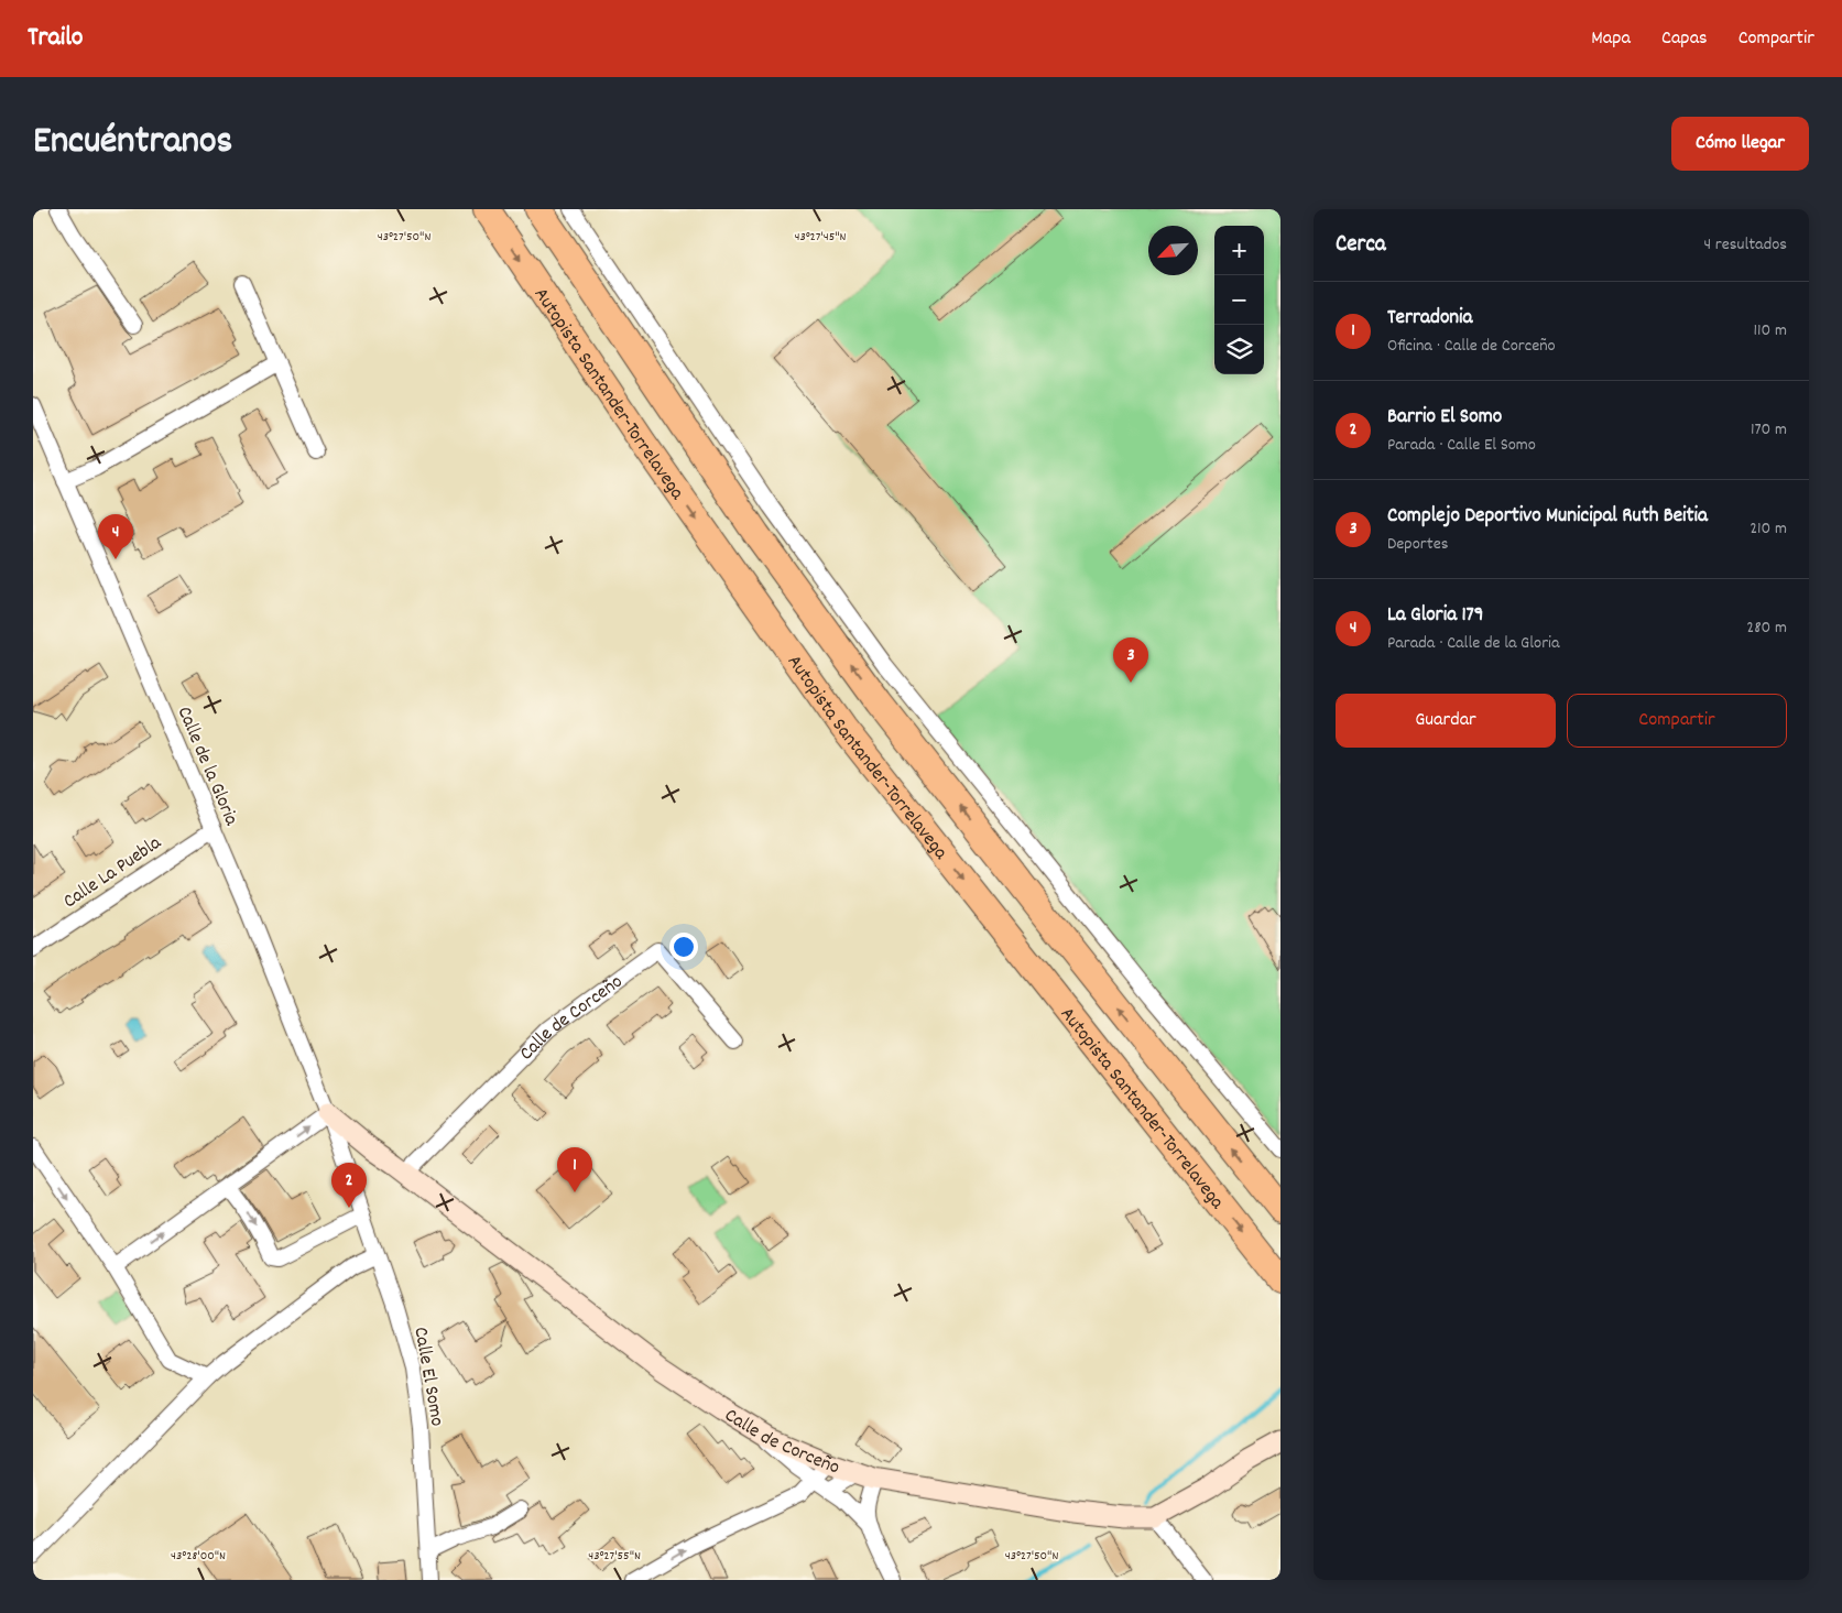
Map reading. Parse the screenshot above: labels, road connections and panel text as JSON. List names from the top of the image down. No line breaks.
{"streets":{"highway":["Autopista Santander-Torrelavega"],"main road":["Calle de Corceño"],"street":["Calle de la Gloria","Calle La Puebla","Calle El Somo"]},"crossings":[["Calle de la Gloria","Calle La Puebla"],["Calle de la Gloria","Calle de Corceño"],["Calle de la Gloria","Calle El Somo"],["Calle de Corceño","Calle El Somo"]],"north":"bottom left","page":{"header":"Trailo","nav":["Mapa","Capas","Compartir"],"title":"Encuéntranos","buttons":["Cómo llegar",["Guardar","Compartir"]],"heading":["Cerca","4 resultados"],"map_buttons":["+","−"],"list":[{"mark":"1","name":"Terradonia","note":"Oficina · Calle de Corceño","value":"110 m"},{"mark":"2","name":"Barrio El Somo","note":"Parada · Calle El Somo","value":"170 m"},{"mark":"3","name":"Complejo Deportivo Municipal Ruth Beitia","note":"Deportes","value":"210 m"},{"mark":"4","name":"La Gloria 179","note":"Parada · Calle de la Gloria","value":"280 m"}],"pins":["4","3","1","2"]},"coordinates":["43°27'50\"N","43°27'45\"N","43°28'00\"N","43°27'55\"N"]}
